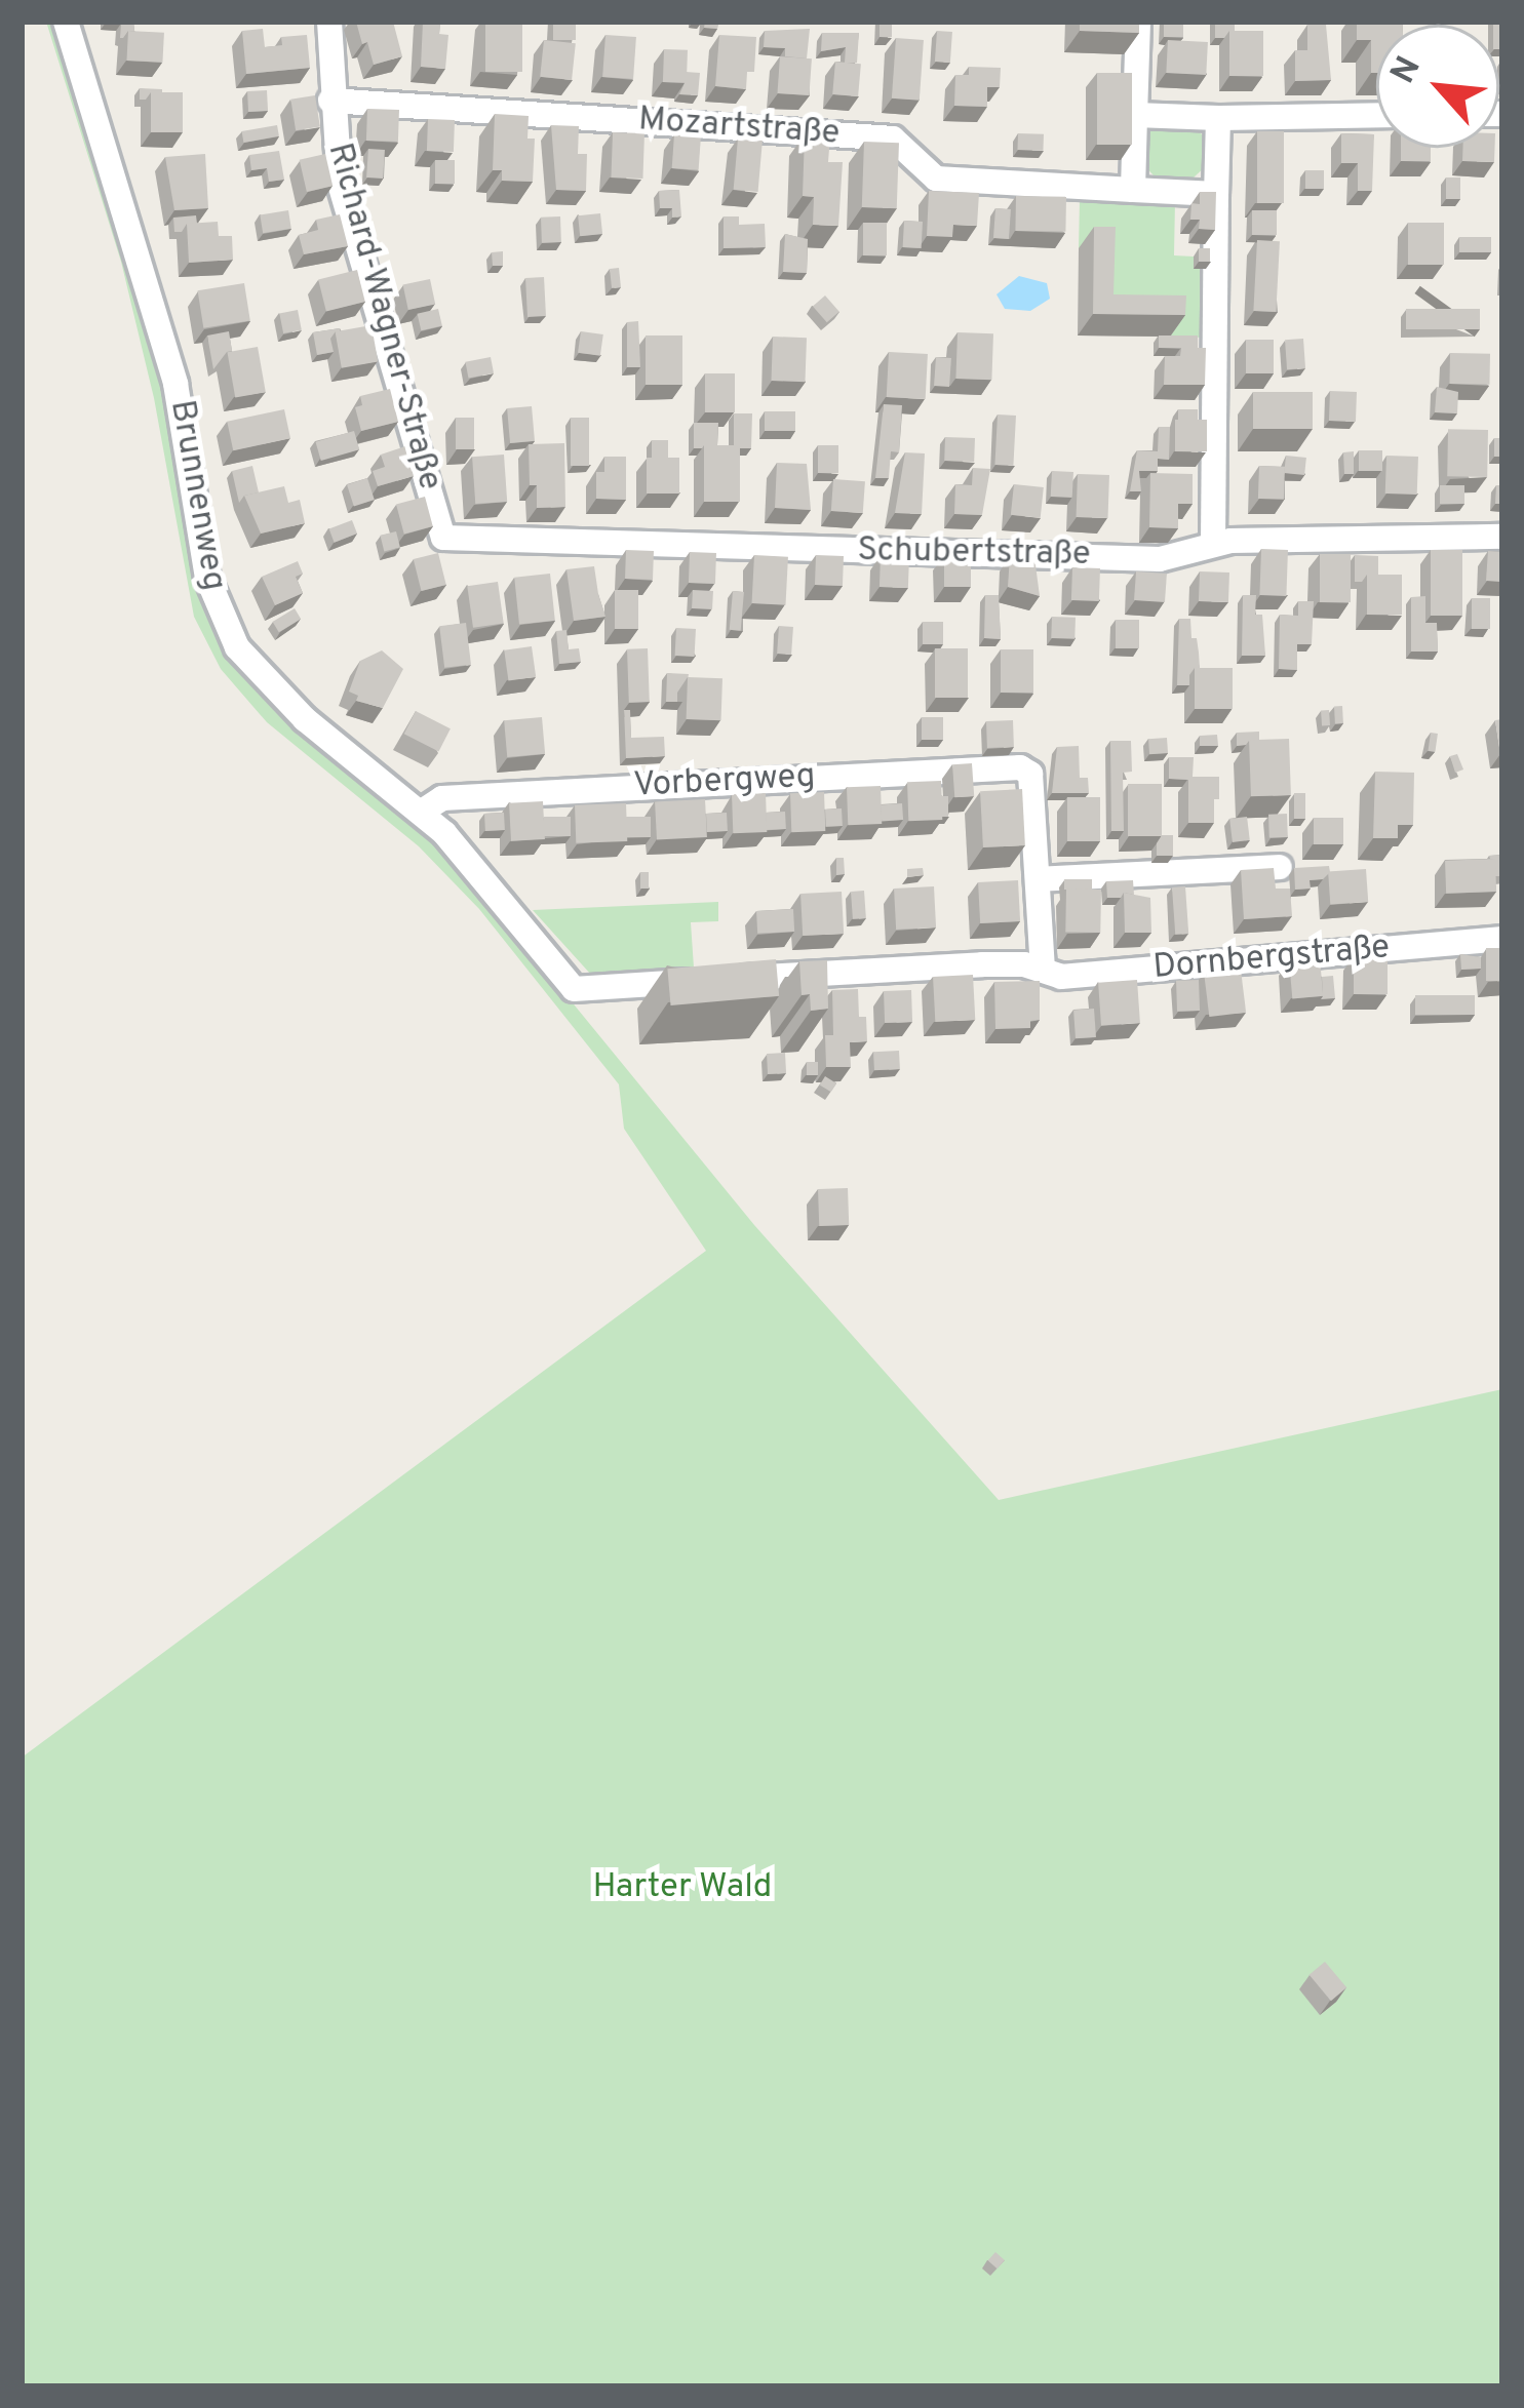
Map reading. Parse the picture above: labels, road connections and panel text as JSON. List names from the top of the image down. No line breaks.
{"streets":{"street":["Mozartstraße","Richard-Wagner-Straße","Brunnenweg","Schubertstraße","Vorbergweg","Dornbergstraße"]},"crossings":[["Mozartstraße","Richard-Wagner-Straße"],["Richard-Wagner-Straße","Schubertstraße"],["Brunnenweg","Vorbergweg"],["Brunnenweg","Dornbergstraße"]],"parks":["Harter Wald"],"north":"top left"}
